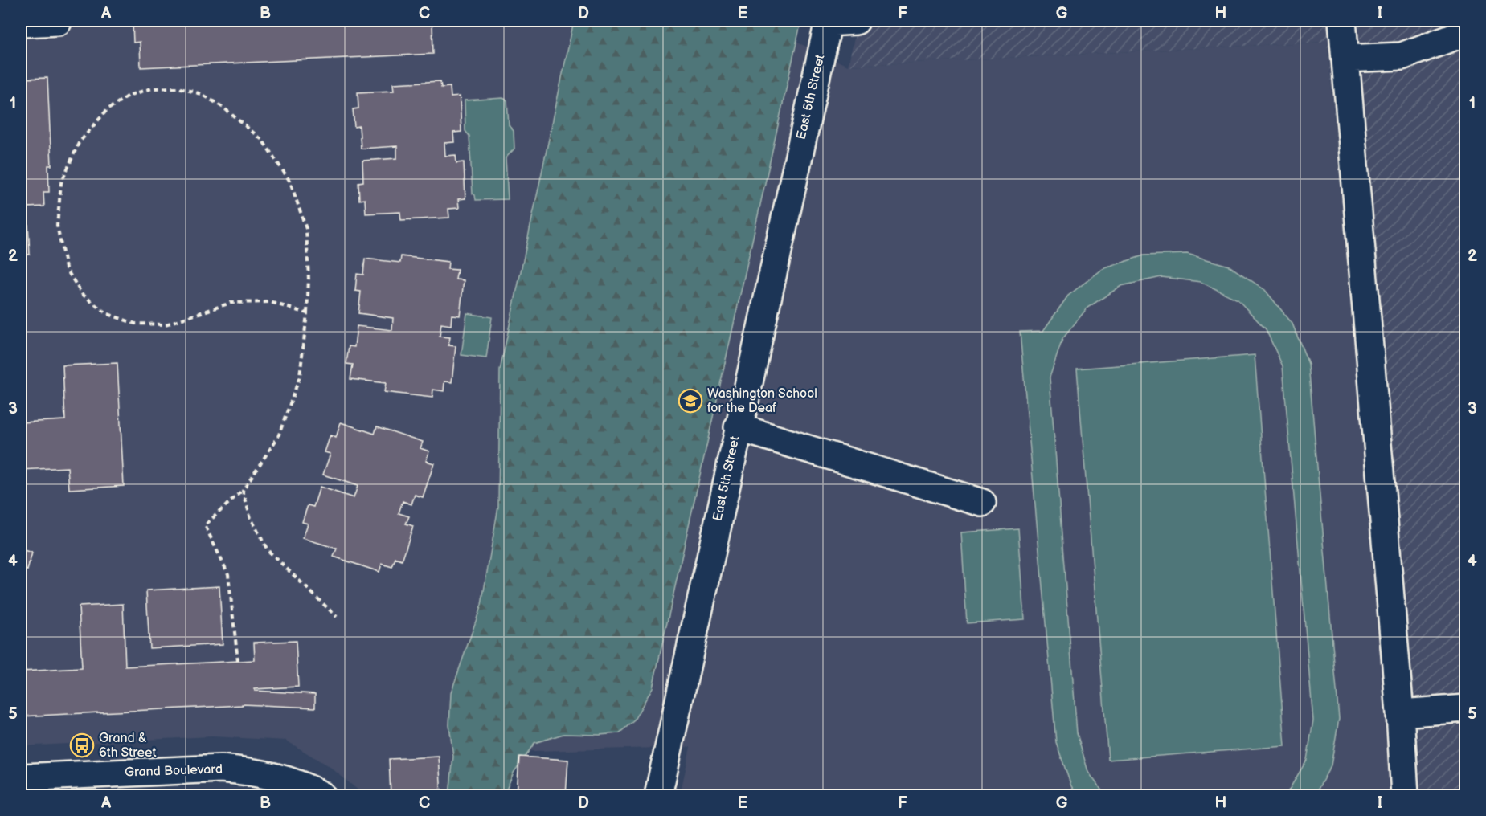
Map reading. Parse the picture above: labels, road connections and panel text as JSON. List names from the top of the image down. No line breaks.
{"streets":{"street":["East 5th Street","Grand Boulevard"]},"places":{"school or university":["Washington School for the Deaf"],"bus stop":["Grand & 6th Street"]},"grid":{"columns":["A","B","C","D","E","F","G","H","I"],"rows":["1","2","3","4","5"]}}
